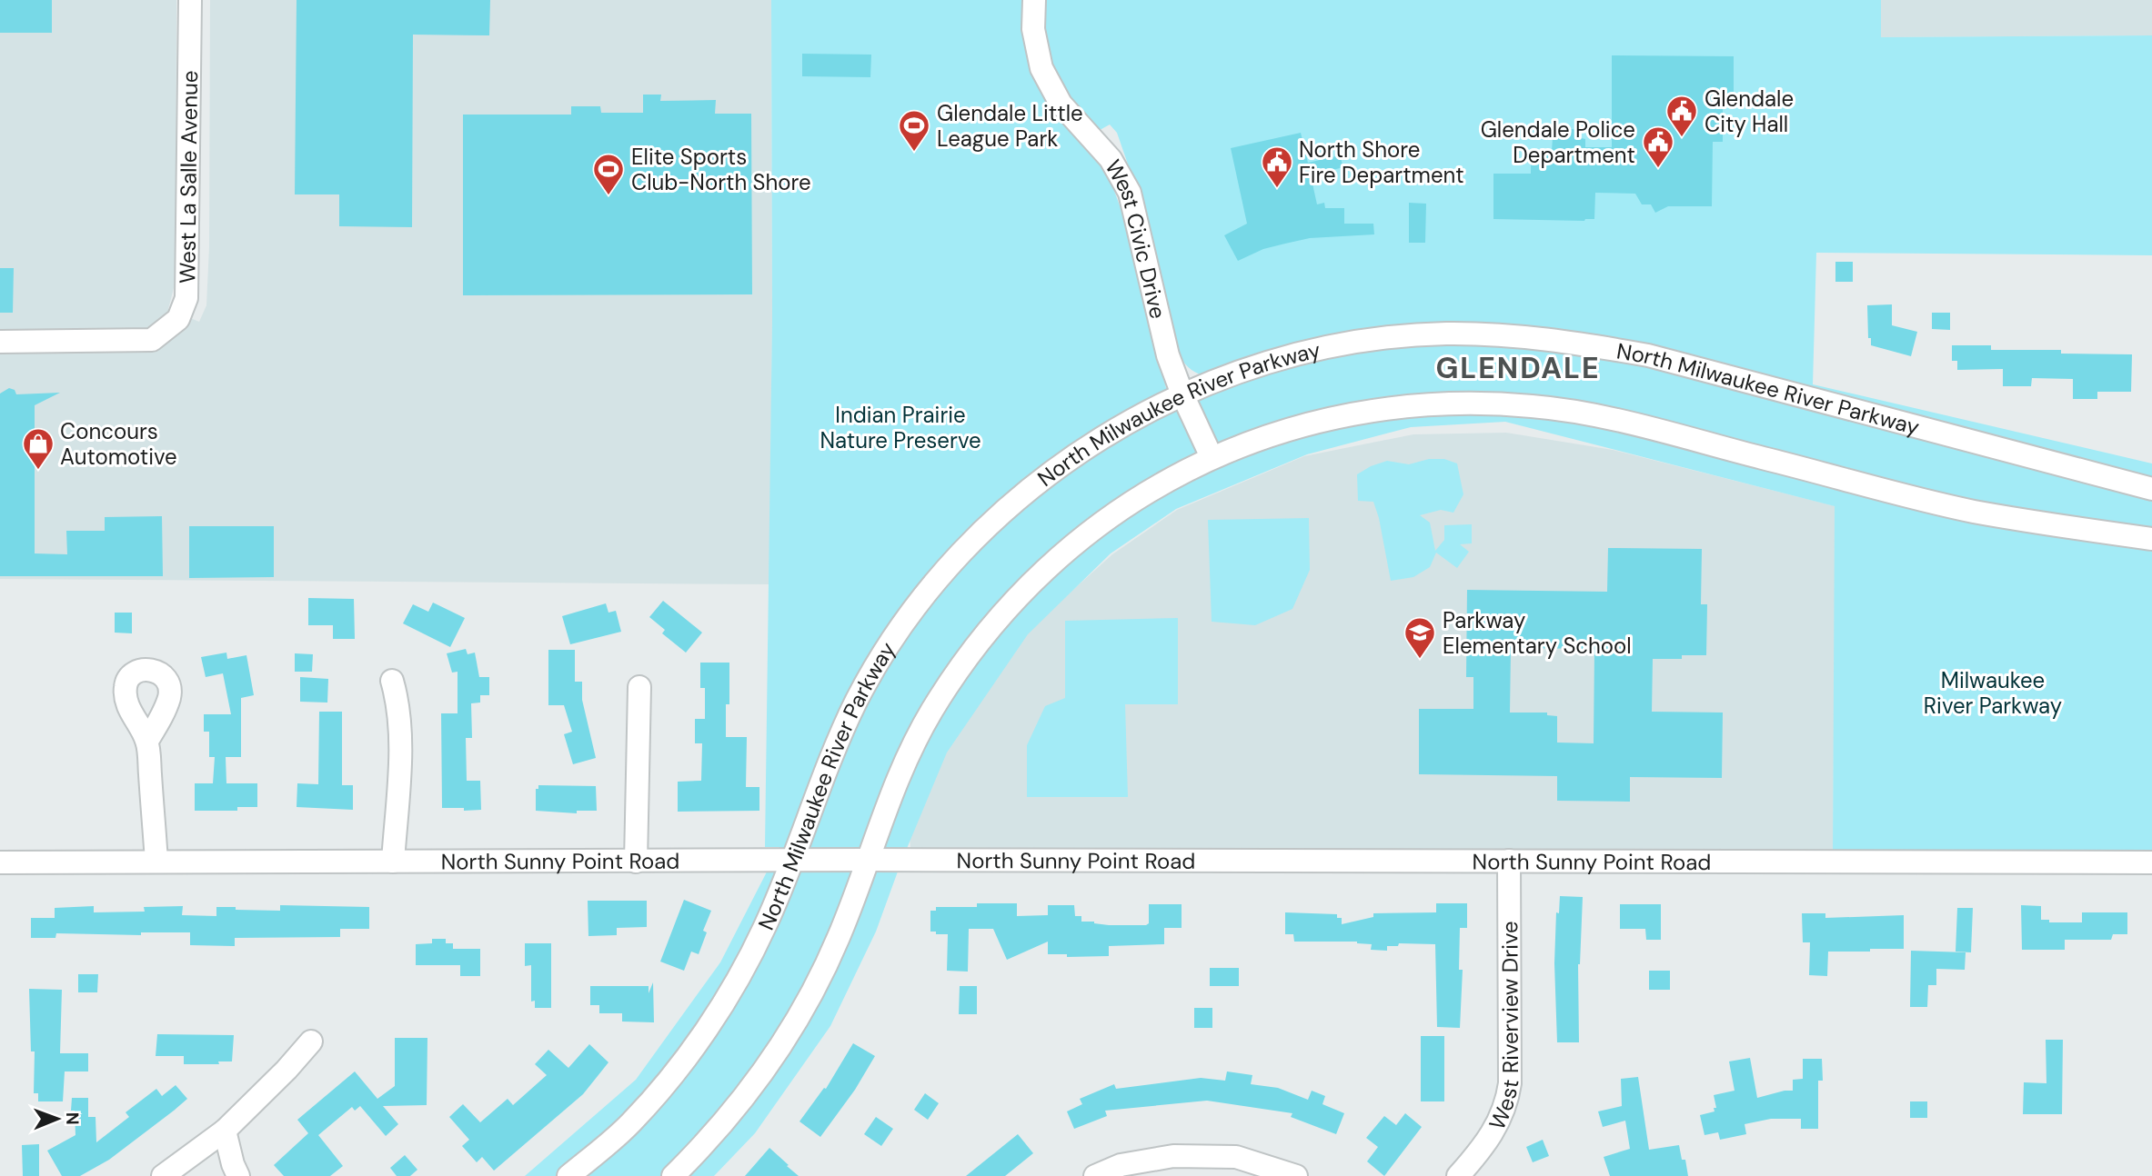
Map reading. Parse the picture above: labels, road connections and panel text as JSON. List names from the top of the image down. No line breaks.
{"streets":{"street":["West La Salle Avenue","West Civic Drive","North Milwaukee River Parkway","North Sunny Point Road","West Riverview Drive"]},"crossings":[["West Civic Drive","North Milwaukee River Parkway"],["North Milwaukee River Parkway","North Sunny Point Road"],["North Sunny Point Road","West Riverview Drive"]],"districts":["GLENDALE"],"parks":["Indian Prairie Nature Preserve","Milwaukee River Parkway"],"places":{"public building":["Glendale City Hall","Glendale Police Department","North Shore Fire Department"],"sports":["Glendale Little League Park","Elite Sports Club-North Shore"],"shop":["Concours Automotive"],"school or university":["Parkway Elementary School"]},"north":"right"}
